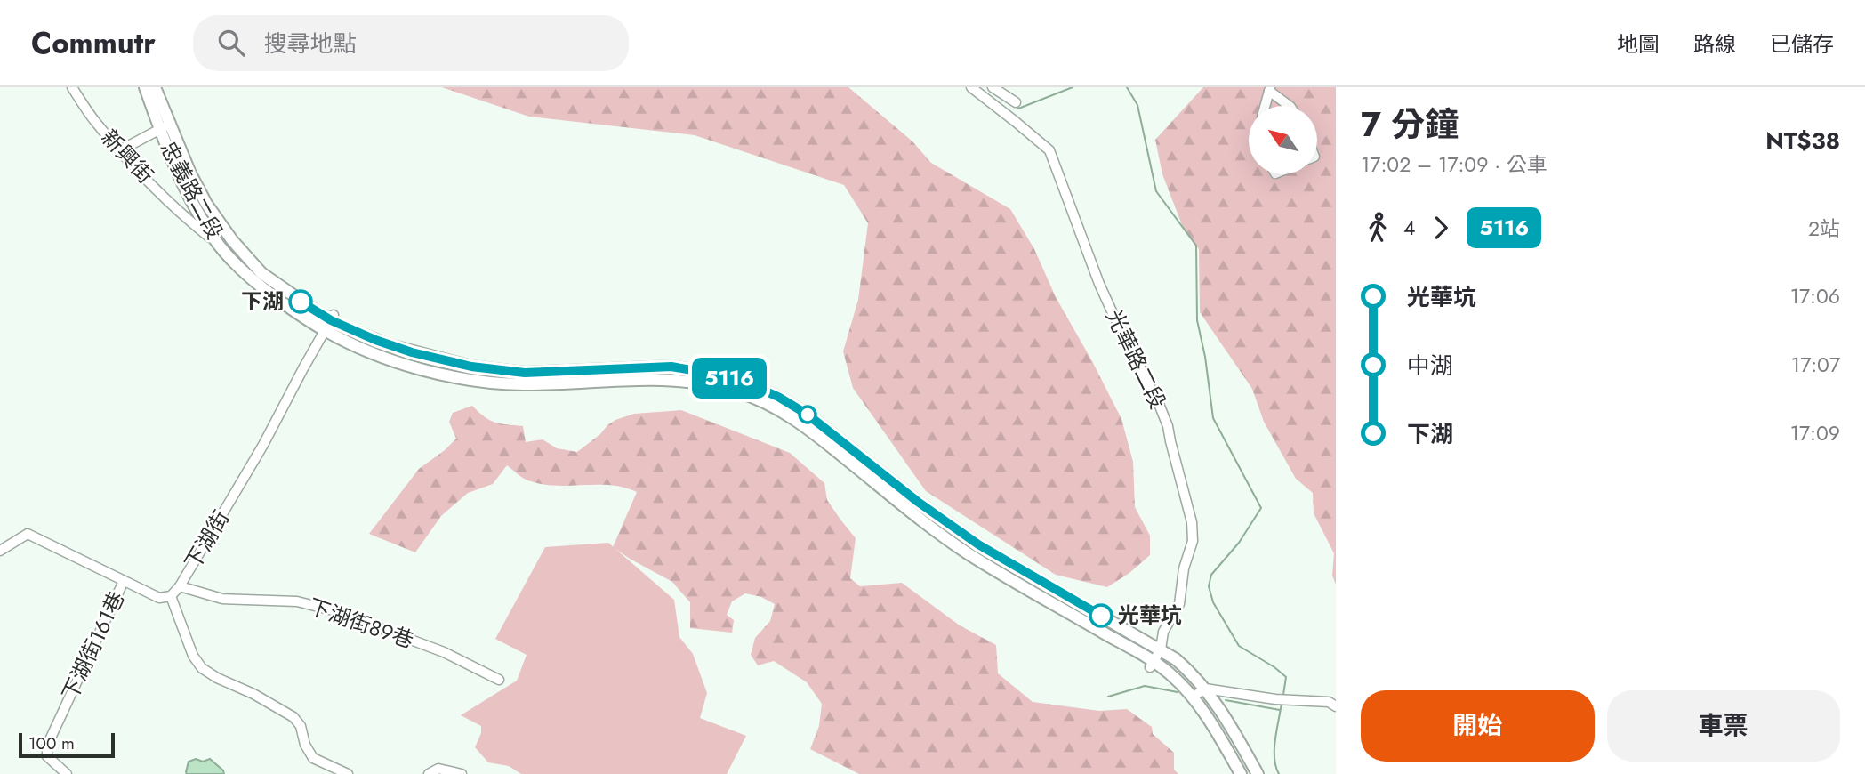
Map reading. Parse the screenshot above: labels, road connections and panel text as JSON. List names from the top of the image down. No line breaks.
{"streets":{"main road":["忠義路二段"],"street":["新興街","光華路二段","下湖街","下湖街89巷","下湖街161巷"]},"crossings":[["新興街","忠義路二段"],["忠義路二段","下湖街"],["下湖街","下湖街89巷"]],"places":["下湖","光華坑"],"lines":["bus line 5116"],"scale_bar":"100 m","north":"top left","page":{"header":"Commutr","search":"搜尋地點","nav":["地圖","路線","已儲存"],"on_map":"5116","heading":["7 分鐘","17:02 – 17:09 · 公車","NT$38"],"legs":["4","5116","2站"],"list":[{"name":"光華坑","value":"17:06"},{"name":"中湖","value":"17:07"},{"name":"下湖","value":"17:09"}],"buttons":["開始","車票"],"scale":"100 m"}}
